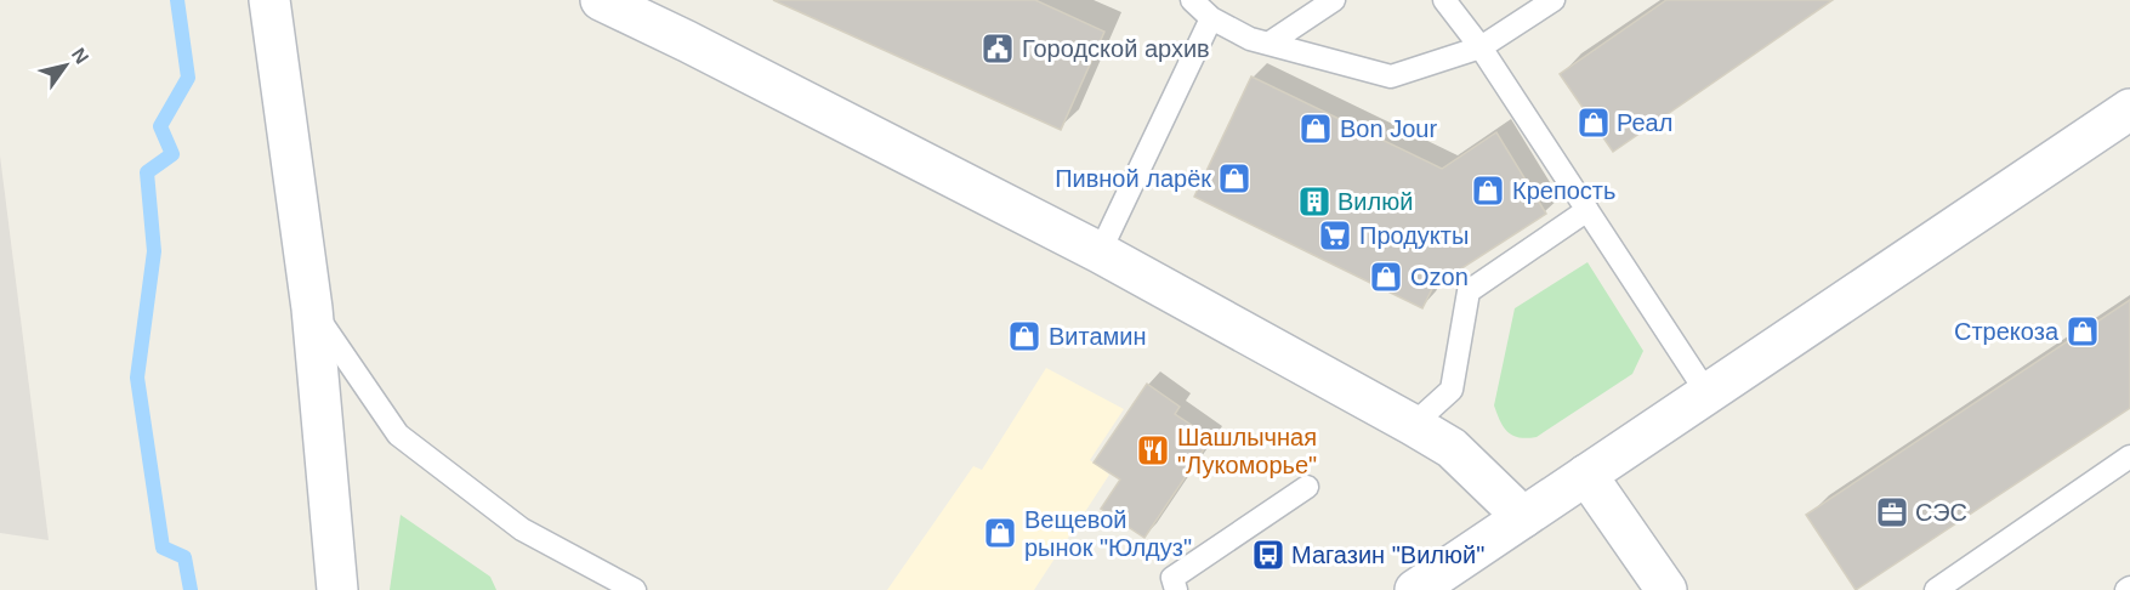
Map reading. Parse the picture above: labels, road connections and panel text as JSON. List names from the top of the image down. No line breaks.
{"places":{"public building":["Городской архив"],"shop":["Реал","Bon Jour","Пивной ларёк","Крепость","Ozon","Стрекоза","Витамин","Вещевой рынок \"Юлдуз\""],"building":["Вилюй"],"supermarket":["Продукты"],"restaurant":["Шашлычная \"Лукоморье\""],"office":["СЭС"],"bus stop":["Магазин \"Вилюй\""]},"north":"top right"}
